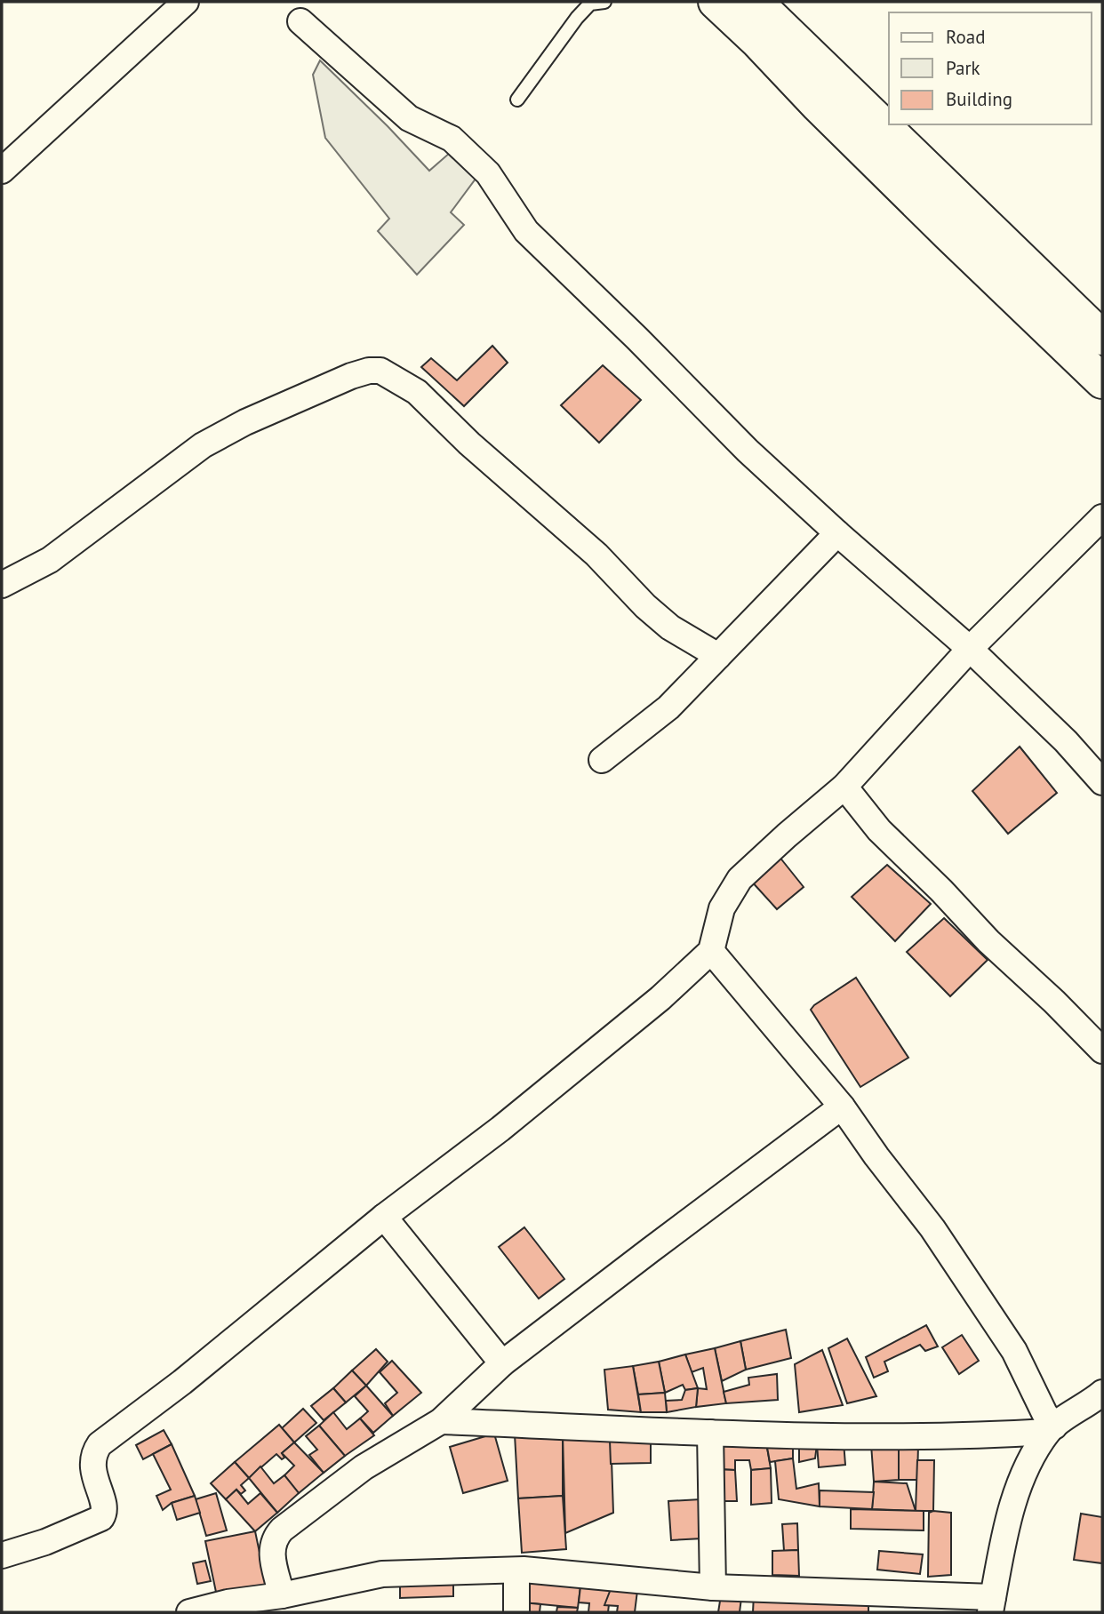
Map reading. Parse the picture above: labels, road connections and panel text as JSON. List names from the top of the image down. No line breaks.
{"legend":["Road","Park","Building"]}
